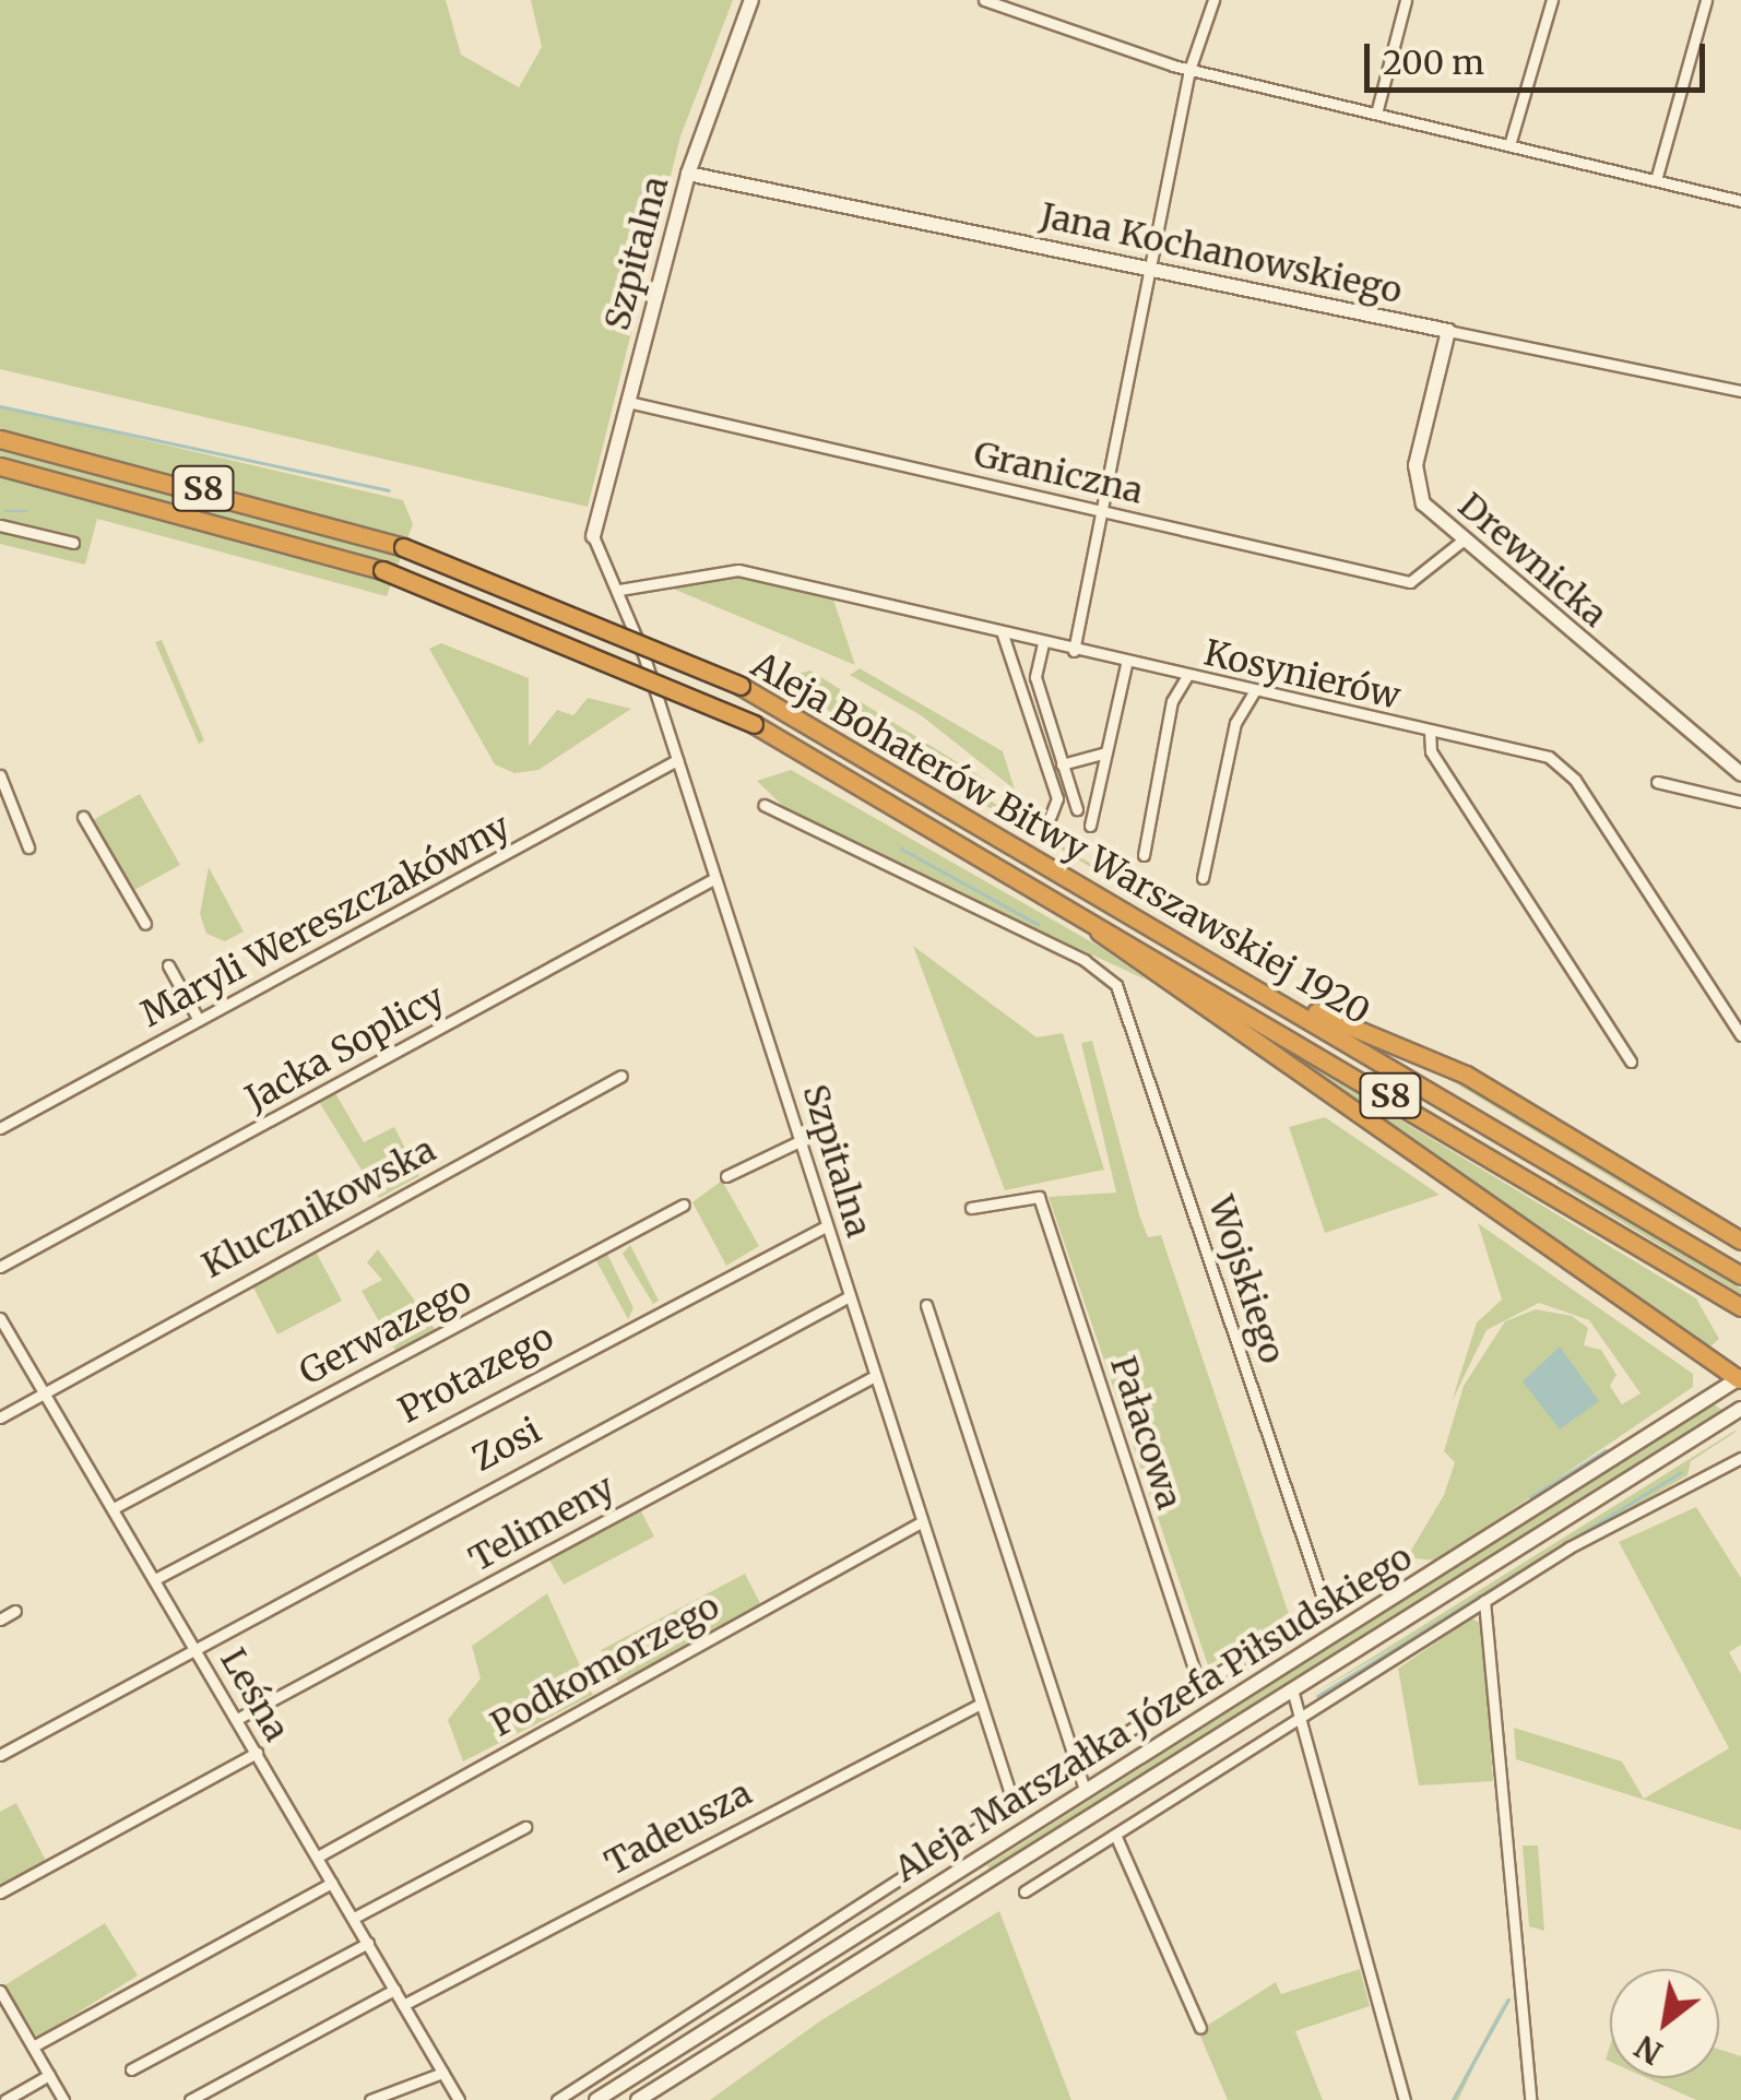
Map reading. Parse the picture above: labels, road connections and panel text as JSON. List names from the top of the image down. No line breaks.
{"streets":{"highway":["S8","Aleja Bohaterów Bitwy Warszawskiej 1920"],"main road":["Szpitalna","Jana Kochanowskiego","Drewnicka","Aleja Marszałka Józefa Piłsudskiego"],"street":["Graniczna","Kosynierów","Maryli Wereszczakówny","Jacka Soplicy","Klucznikowska","Wojskiego","Gerwazego","Protazego","Pałacowa","Zosi","Telimeny","Podkomorzego","Leśna","Tadeusza"]},"crossings":[["Szpitalna","Jana Kochanowskiego"],["Szpitalna","Graniczna"],["Szpitalna","Kosynierów"],["Szpitalna","Maryli Wereszczakówny"],["Szpitalna","Jacka Soplicy"],["Szpitalna","Protazego"],["Szpitalna","Zosi"],["Szpitalna","Telimeny"],["Szpitalna","Podkomorzego"],["Szpitalna","Aleja Marszałka Józefa Piłsudskiego"],["Szpitalna","Tadeusza"],["Jana Kochanowskiego","Drewnicka"],["Graniczna","Drewnicka"],["Klucznikowska","Leśna"],["Wojskiego","Aleja Marszałka Józefa Piłsudskiego"],["Gerwazego","Leśna"],["Protazego","Leśna"],["Pałacowa","Aleja Marszałka Józefa Piłsudskiego"],["Zosi","Leśna"],["Telimeny","Leśna"],["Podkomorzego","Leśna"],["Leśna","Tadeusza"]],"scale_bar":"200 m","north":"bottom left"}
